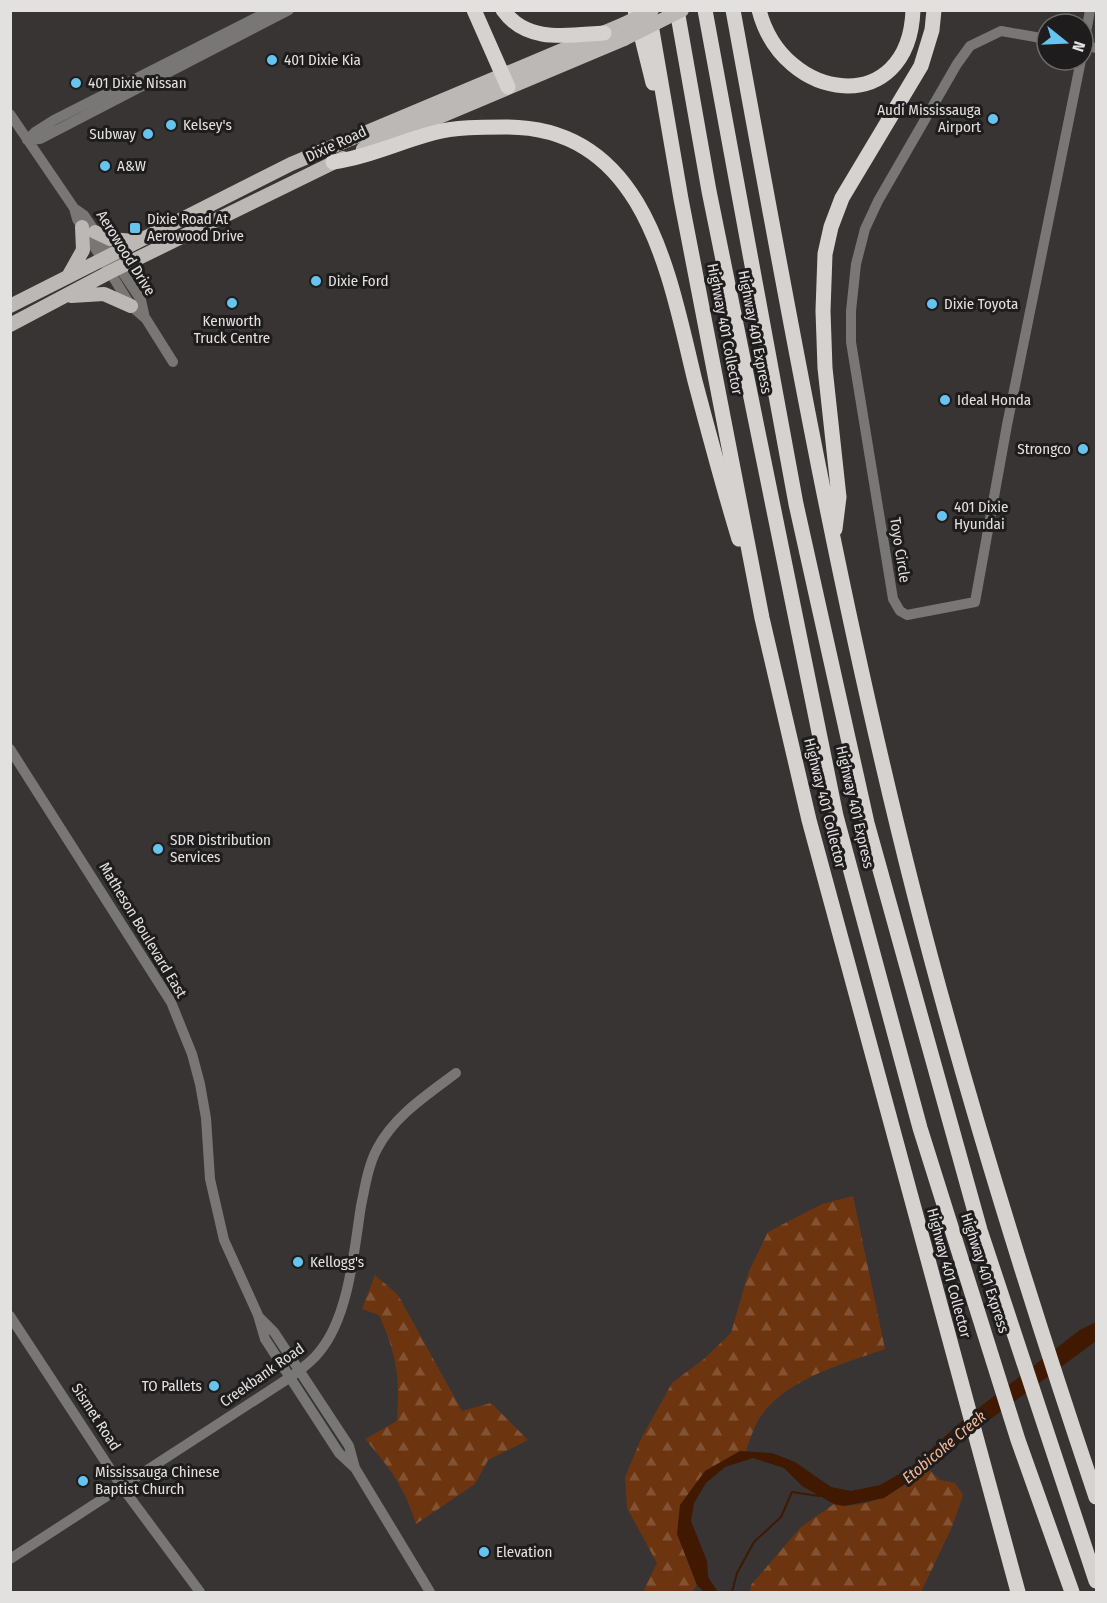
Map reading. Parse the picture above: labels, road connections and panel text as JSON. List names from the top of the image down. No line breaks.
{"streets":{"highway":["Highway 401 Collector","Highway 401 Express"],"main road":["Dixie Road"],"street":["Aerowood Drive","Toyo Circle","Matheson Boulevard East","Creekbank Road","Sismet Road"]},"crossings":[["Dixie Road","Aerowood Drive"],["Dixie Road","Highway 401 Collector"],["Matheson Boulevard East","Creekbank Road"],["Creekbank Road","Sismet Road"]],"water":["Etobicoke Creek"],"places":{"other":["401 Dixie Kia","401 Dixie Nissan","Audi Mississauga Airport","Kelsey's","Subway","A&W","Dixie Ford","Kenworth Truck Centre","Dixie Toyota","Ideal Honda","Strongco","401 Dixie Hyundai","SDR Distribution Services","Kellogg's","TO Pallets","Mississauga Chinese Baptist Church","Elevation"],"transit":["Dixie Road At Aerowood Drive"]},"north":"right"}
